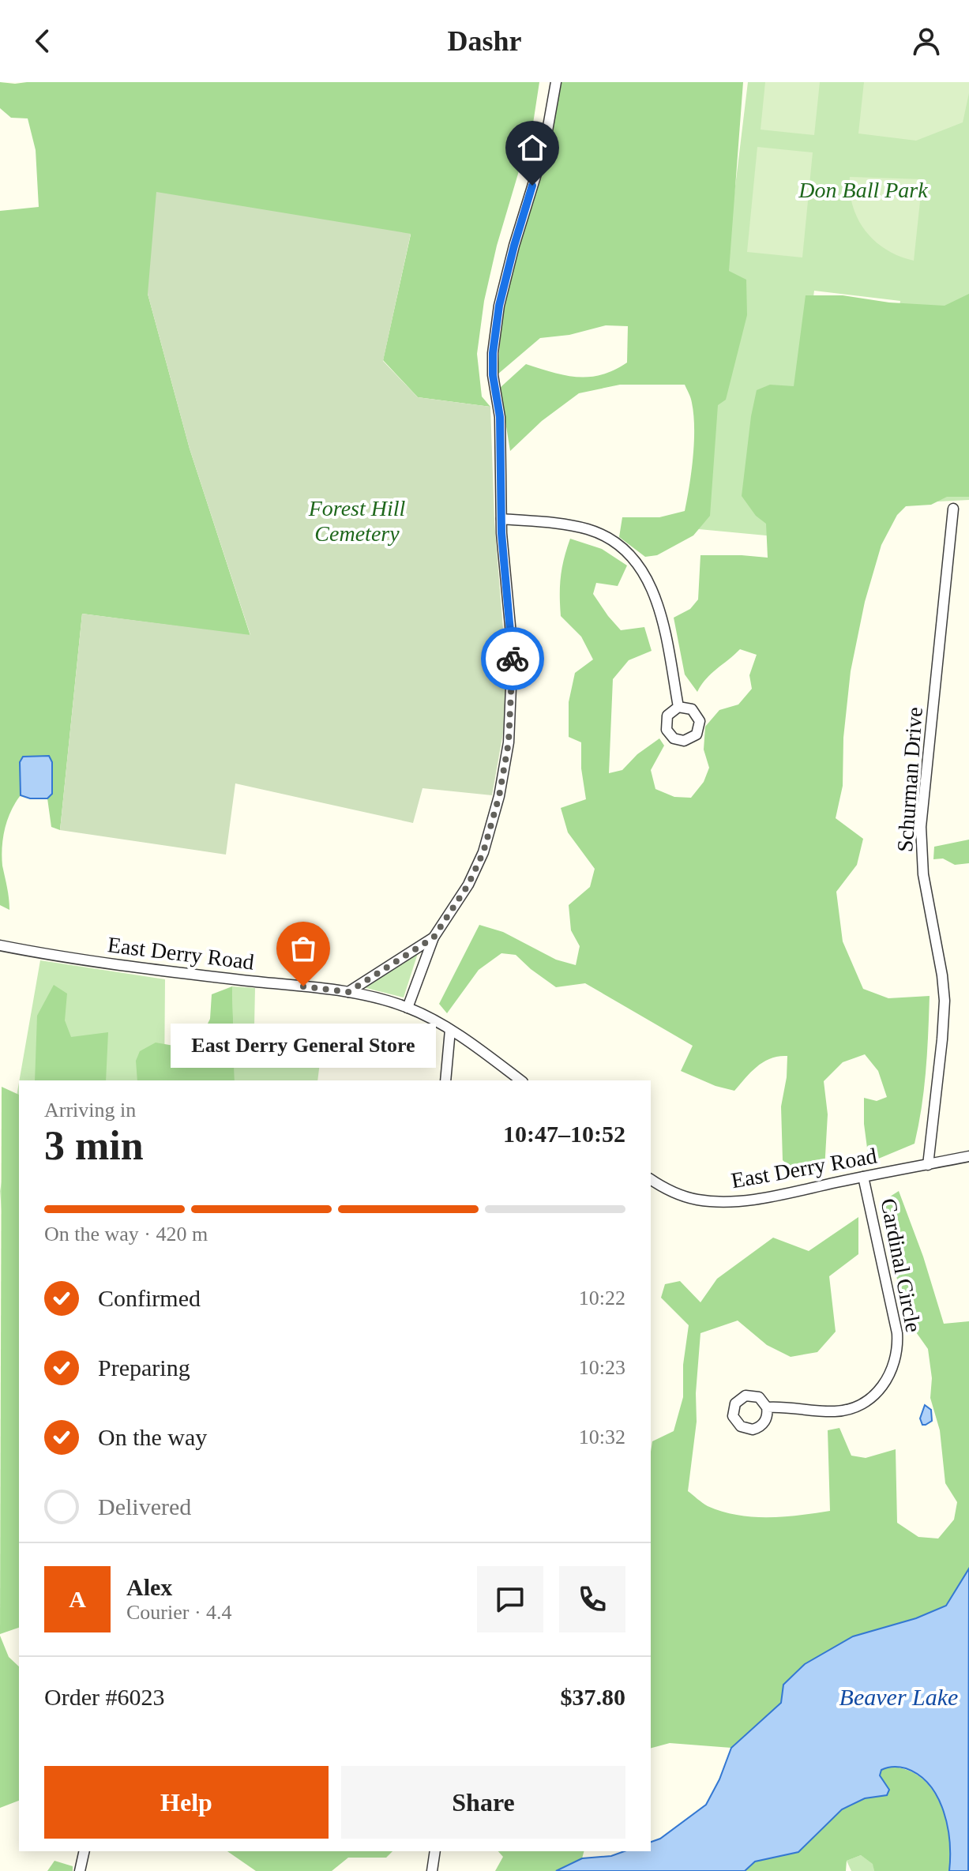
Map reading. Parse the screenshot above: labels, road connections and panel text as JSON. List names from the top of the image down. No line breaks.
{"streets":{"street":["Schurman Drive","East Derry Road","Cardinal Circle"]},"crossings":[["Schurman Drive","East Derry Road"],["East Derry Road","Cardinal Circle"]],"water":["Beaver Lake"],"parks":["Don Ball Park","Forest Hill Cemetery"],"places":["East Derry General Store"],"page":{"header":"Dashr","bubble":"East Derry General Store","heading":["3 min","Arriving in","10:47–10:52"],"panel":["Alex","Courier · 4.4","Order #6023","$37.80"],"bar":"On the way · 420 m","list":[["Confirmed","10:22"],["Preparing","10:23"],["On the way","10:32"],"Delivered"],"round":"A","buttons":["Help","Share"]}}
